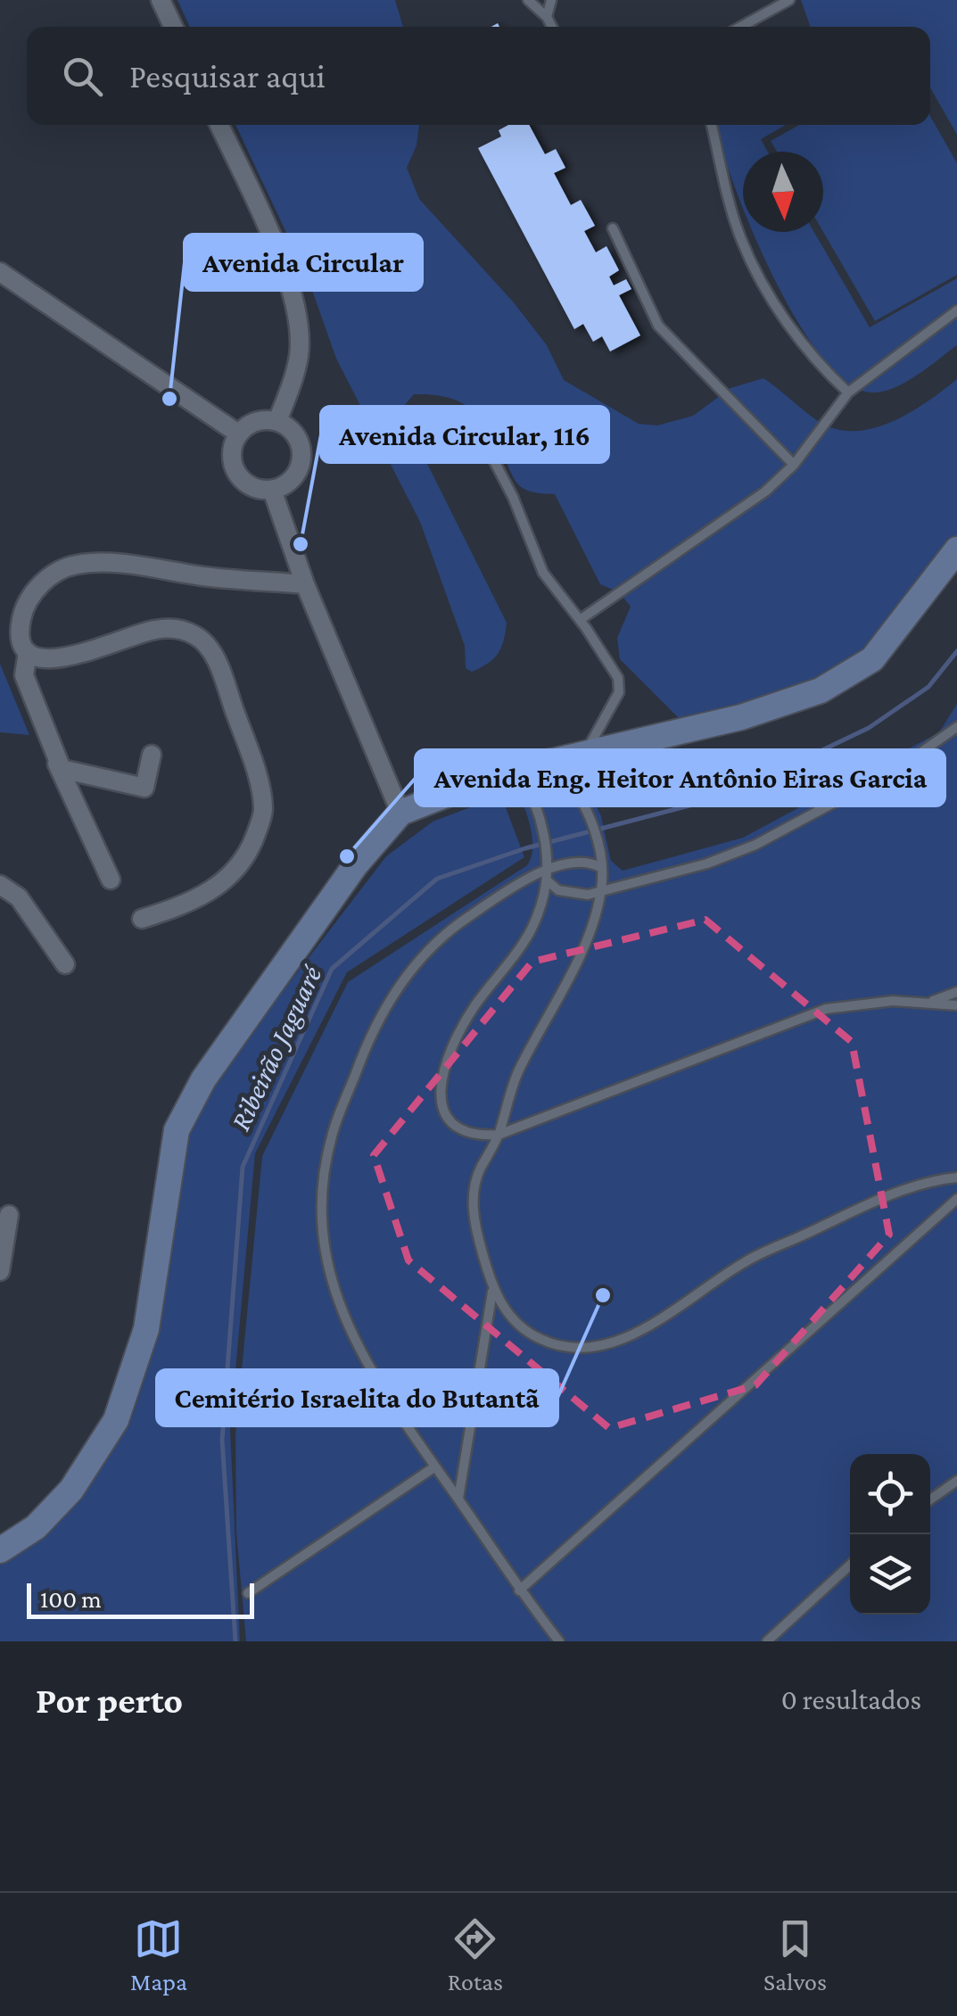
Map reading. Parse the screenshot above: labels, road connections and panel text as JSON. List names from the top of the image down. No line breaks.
{"water":["Ribeirão Jaguaré"],"places":["Avenida Circular","Avenida Circular, 116","Avenida Eng. Heitor Antônio Eiras Garcia","Cemitério Israelita do Butantã"],"scale_bar":"100 m","north":"bottom","page":{"search":"Pesquisar aqui","scale":"100 m","heading":["Por perto","0 resultados"],"nav":["Mapa","Rotas","Salvos"]}}
